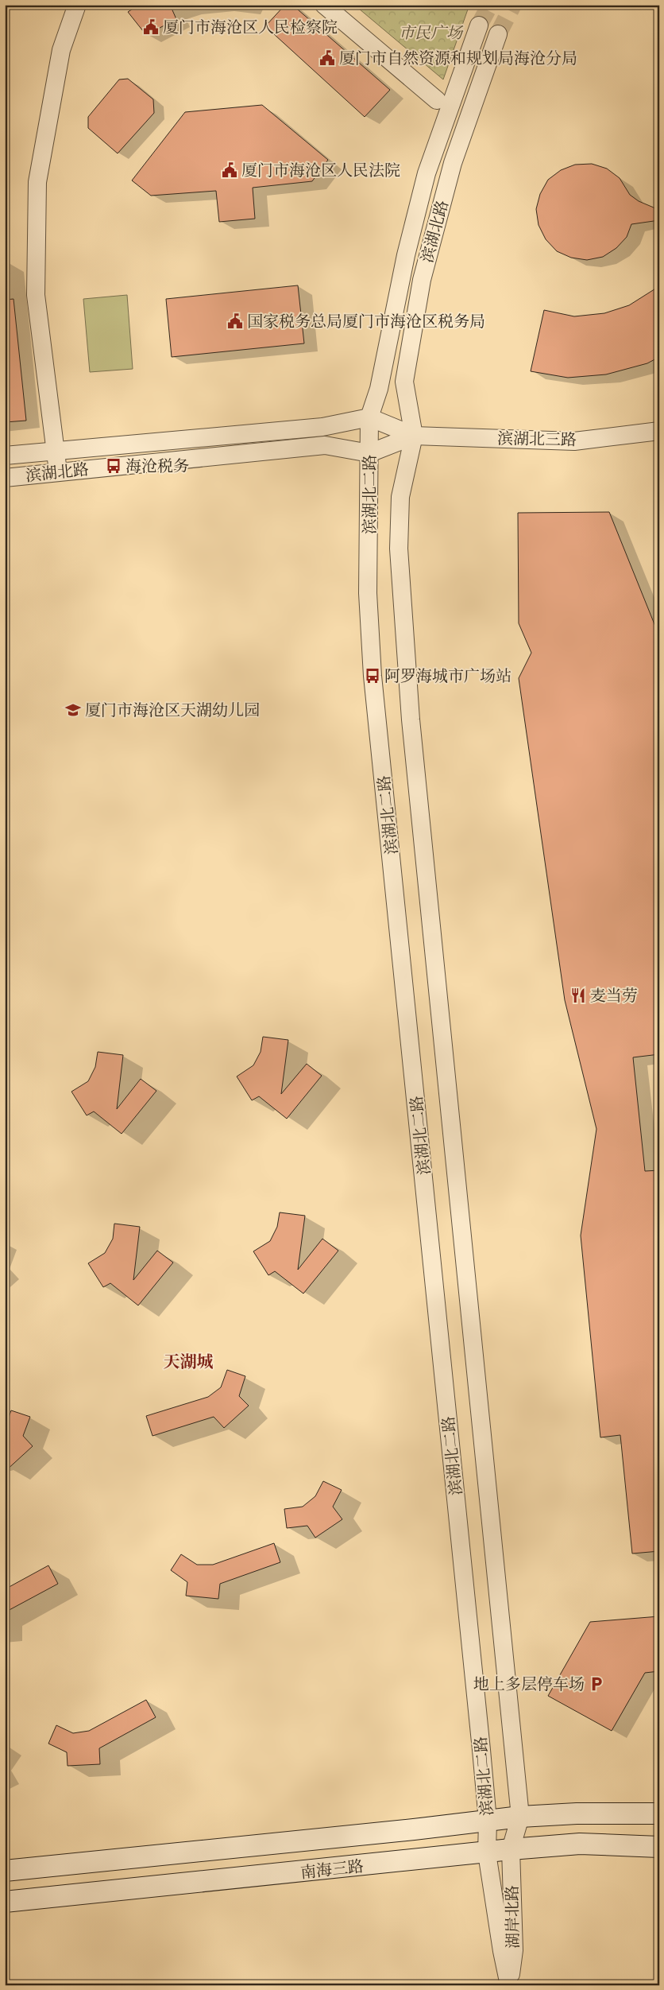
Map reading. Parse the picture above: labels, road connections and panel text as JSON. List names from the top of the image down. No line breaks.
{"streets":{"main road":["南海三路"],"street":["滨湖北路","滨湖北三路","滨湖北二路","湖岸北路"]},"crossings":[["滨湖北路","滨湖北三路"],["滨湖北路","滨湖北二路"],["滨湖北三路","滨湖北二路"],["滨湖北二路","南海三路"],["滨湖北二路","湖岸北路"],["南海三路","湖岸北路"]],"districts":["天湖城"],"parks":["市民广场"],"places":{"public building":["厦门市海沧区人民检察院","厦门市自然资源和规划局海沧分局","厦门市海沧区人民法院","国家税务总局厦门市海沧区税务局"],"bus stop":["海沧税务","阿罗海城市广场站"],"school or university":["厦门市海沧区天湖幼儿园"],"restaurant":["麦当劳"],"parking":["地上多层停车场"]}}
